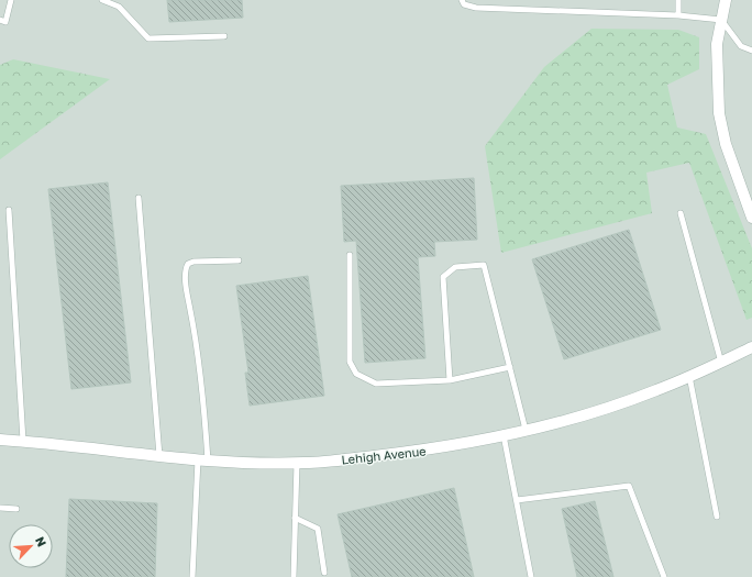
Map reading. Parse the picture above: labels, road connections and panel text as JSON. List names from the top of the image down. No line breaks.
{"streets":{"street":["Lehigh Avenue"]},"north":"top right"}
